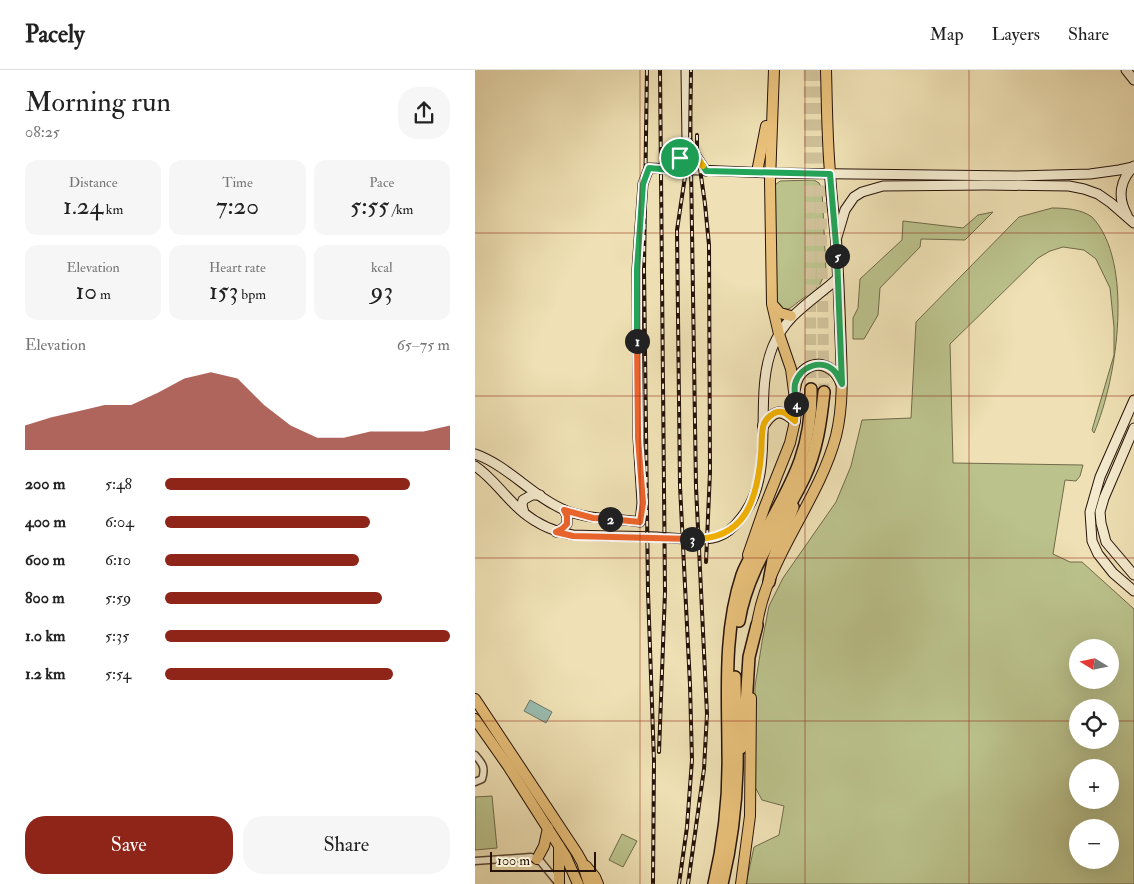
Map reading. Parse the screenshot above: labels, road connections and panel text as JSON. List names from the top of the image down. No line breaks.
{"scale_bar":"100 m","north":"left","page":{"header":"Pacely","nav":["Map","Layers","Share"],"heading":["Morning run","08:25"],"stats":[["Distance","1.24 km"],["Time","7:20"],["Pace","5:55 /km"],["Elevation","10 m"],["Heart rate","153 bpm"],["kcal","93"]],"pins":["5","1","4","2","3"],"chart":["Elevation","65–75 m"],"list":[{"name":"200 m","note":"5:48"},{"name":"400 m","note":"6:04"},{"name":"600 m","note":"6:10"},{"name":"800 m","note":"5:59"},{"name":"1.0 km","note":"5:35"},{"name":"1.2 km","note":"5:54"}],"map_buttons":["+","−"],"buttons":["Save","Share"],"scale":"100 m"}}
